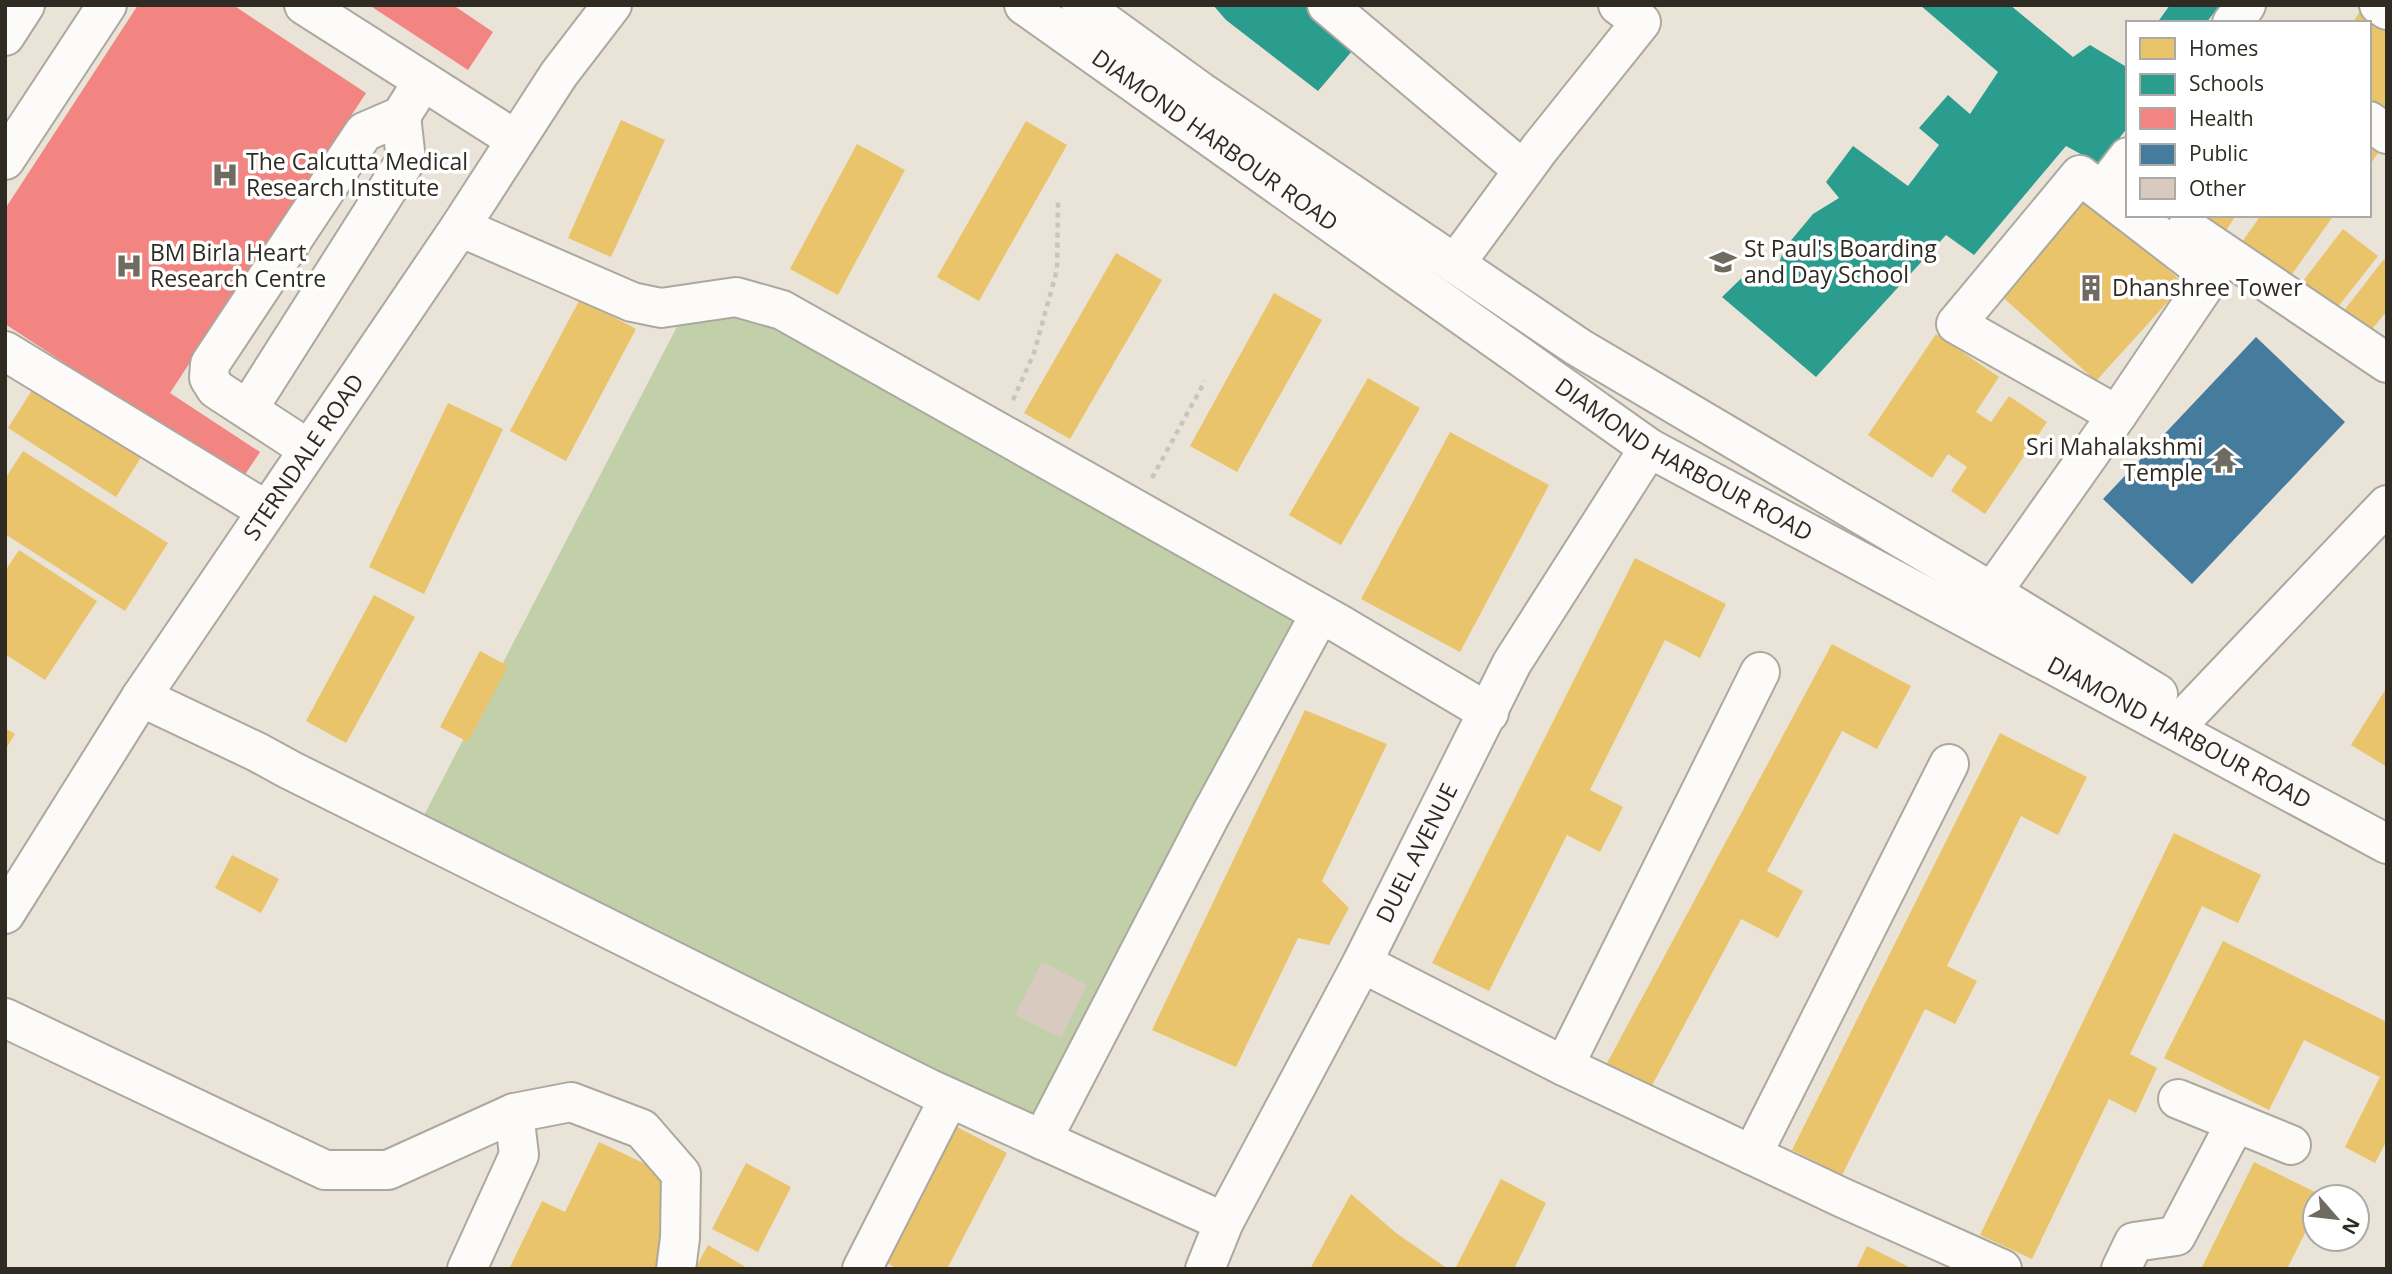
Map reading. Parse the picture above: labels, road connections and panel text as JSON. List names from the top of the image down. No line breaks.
{"streets":{"main road":["DIAMOND HARBOUR ROAD","STERNDALE ROAD","DUEL AVENUE"]},"crossings":[["DIAMOND HARBOUR ROAD","DUEL AVENUE"]],"places":{"hospital":["The Calcutta Medical Research Institute","BM Birla Heart Research Centre"],"school or university":["St Paul's Boarding and Day School"],"building":["Dhanshree Tower"],"temple":["Sri Mahalakshmi Temple"]},"legend":["Homes","Schools","Health","Public","Other"],"north":"bottom right"}
